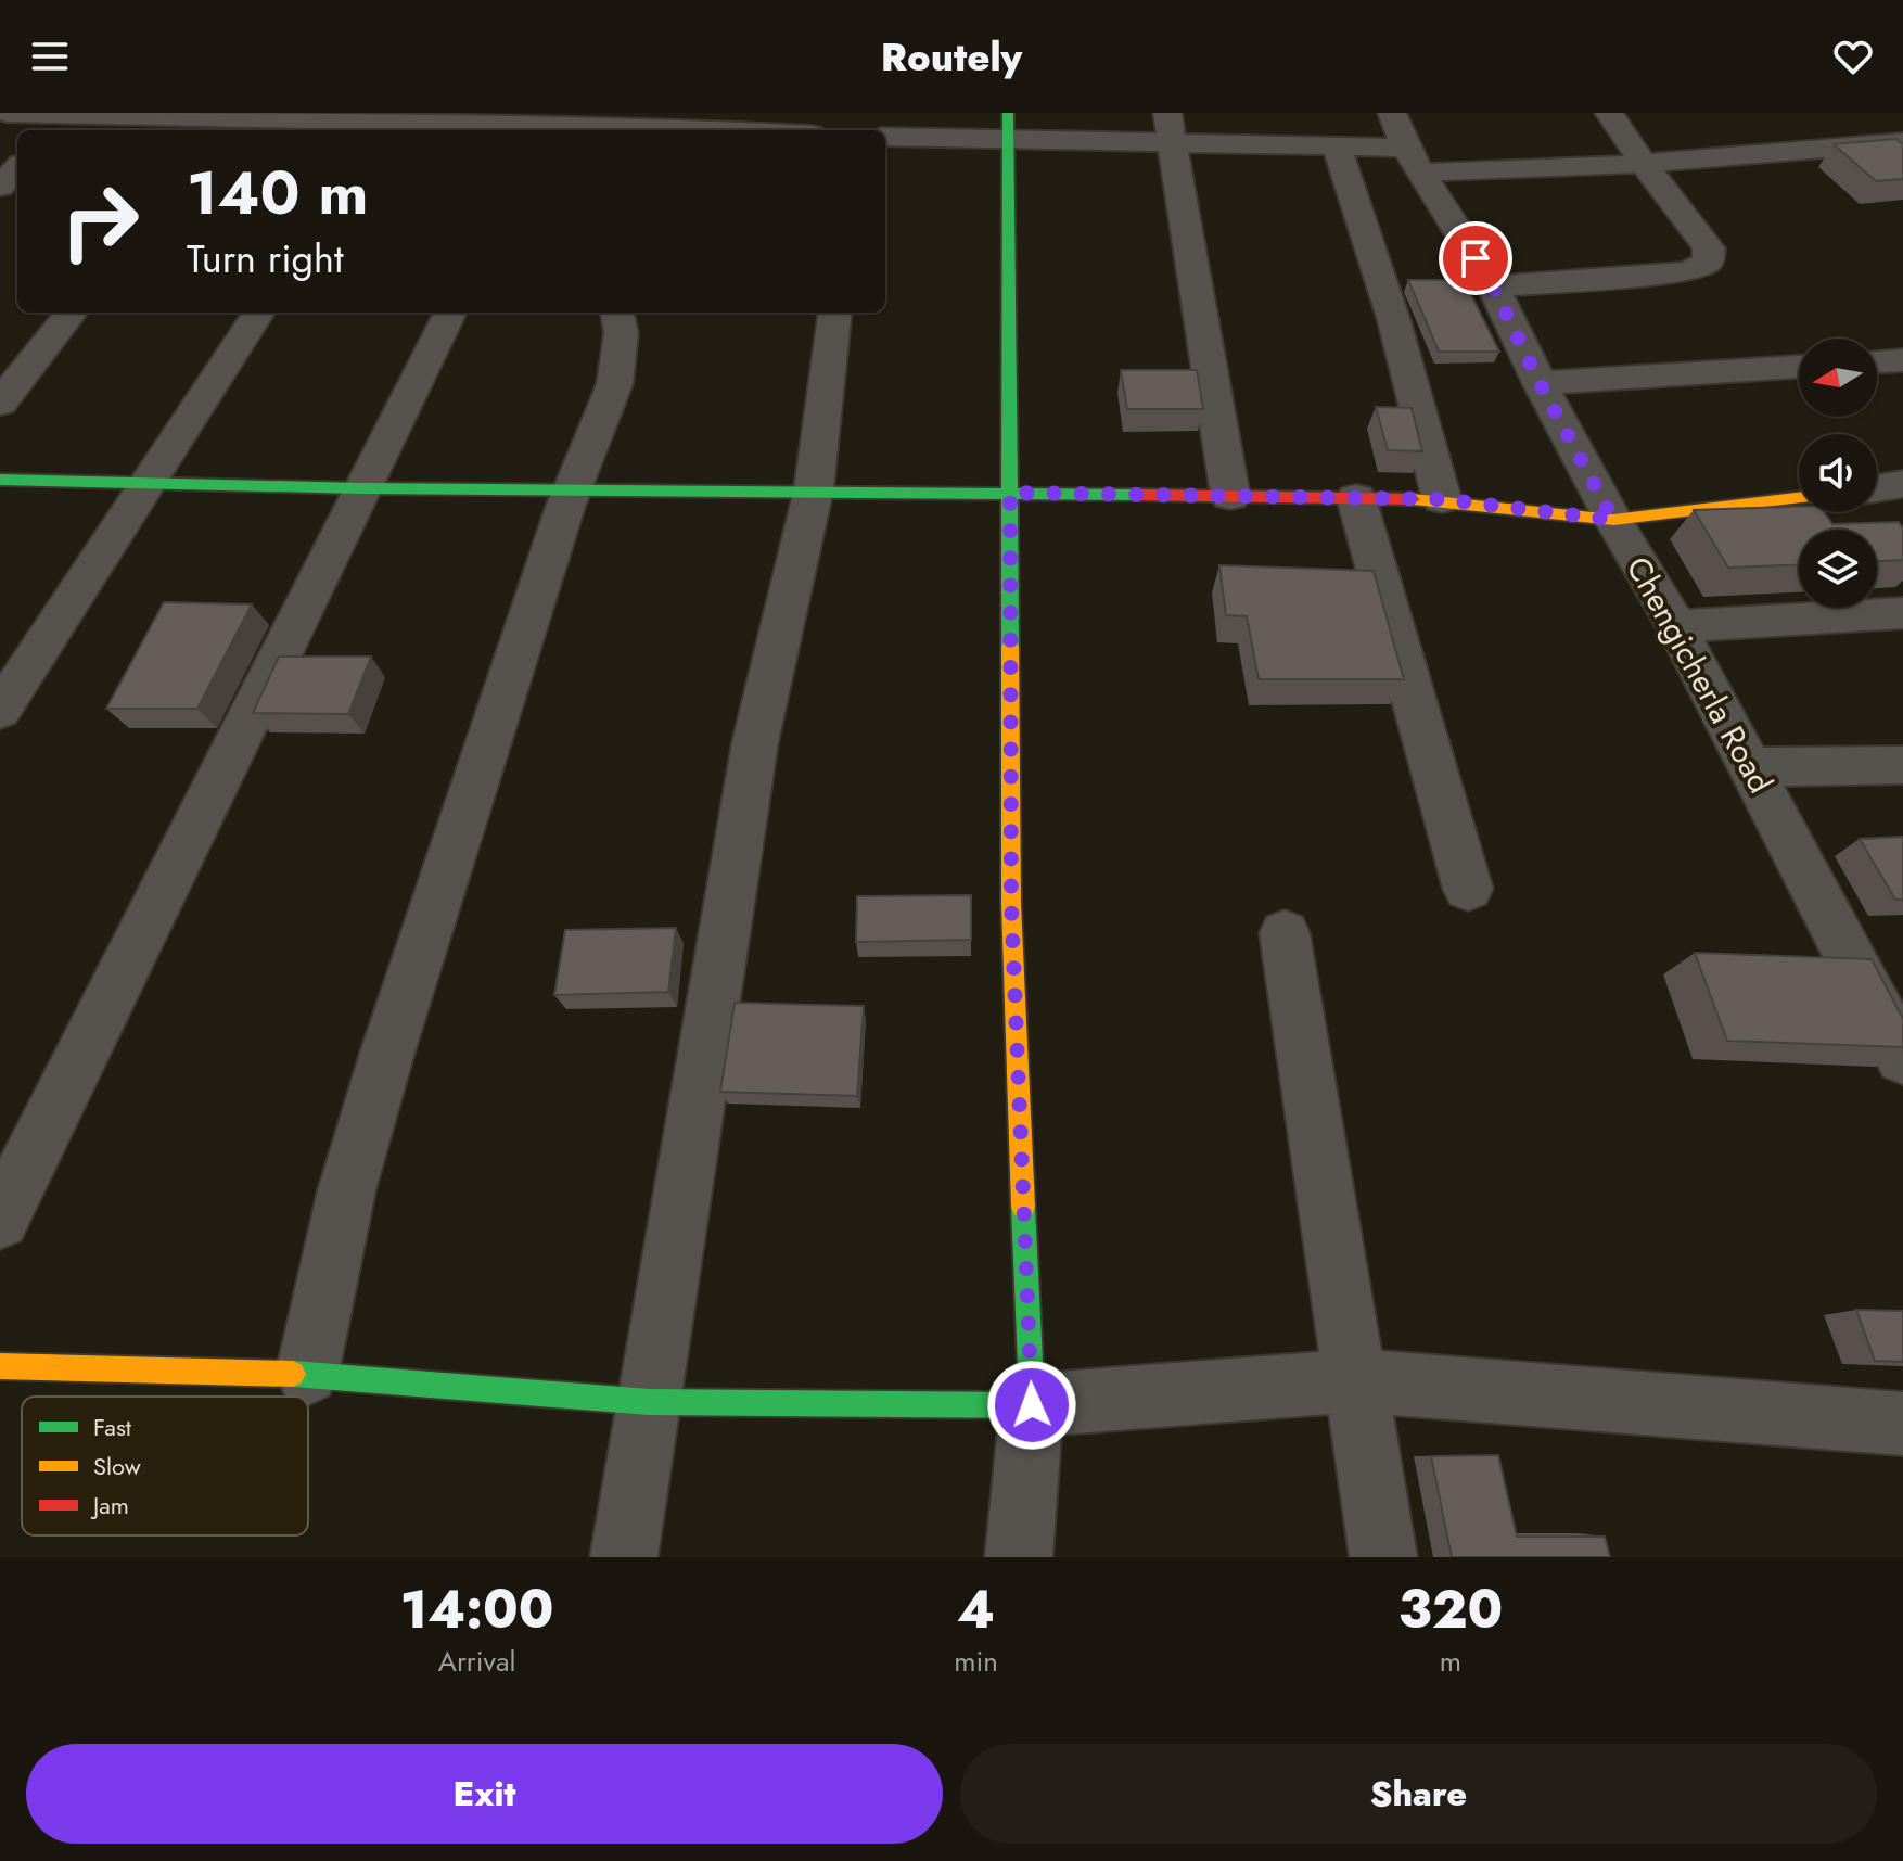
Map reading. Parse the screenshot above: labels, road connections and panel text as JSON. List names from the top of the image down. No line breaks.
{"streets":{"street":["Chengicherla Road"]},"legend":["Fast","Slow","Jam"],"north":"left","page":{"header":"Routely","turn":["140 m","Turn right"],"eta":["14:00","Arrival","4","min","320","m"],"buttons":["Exit","Share"]}}
